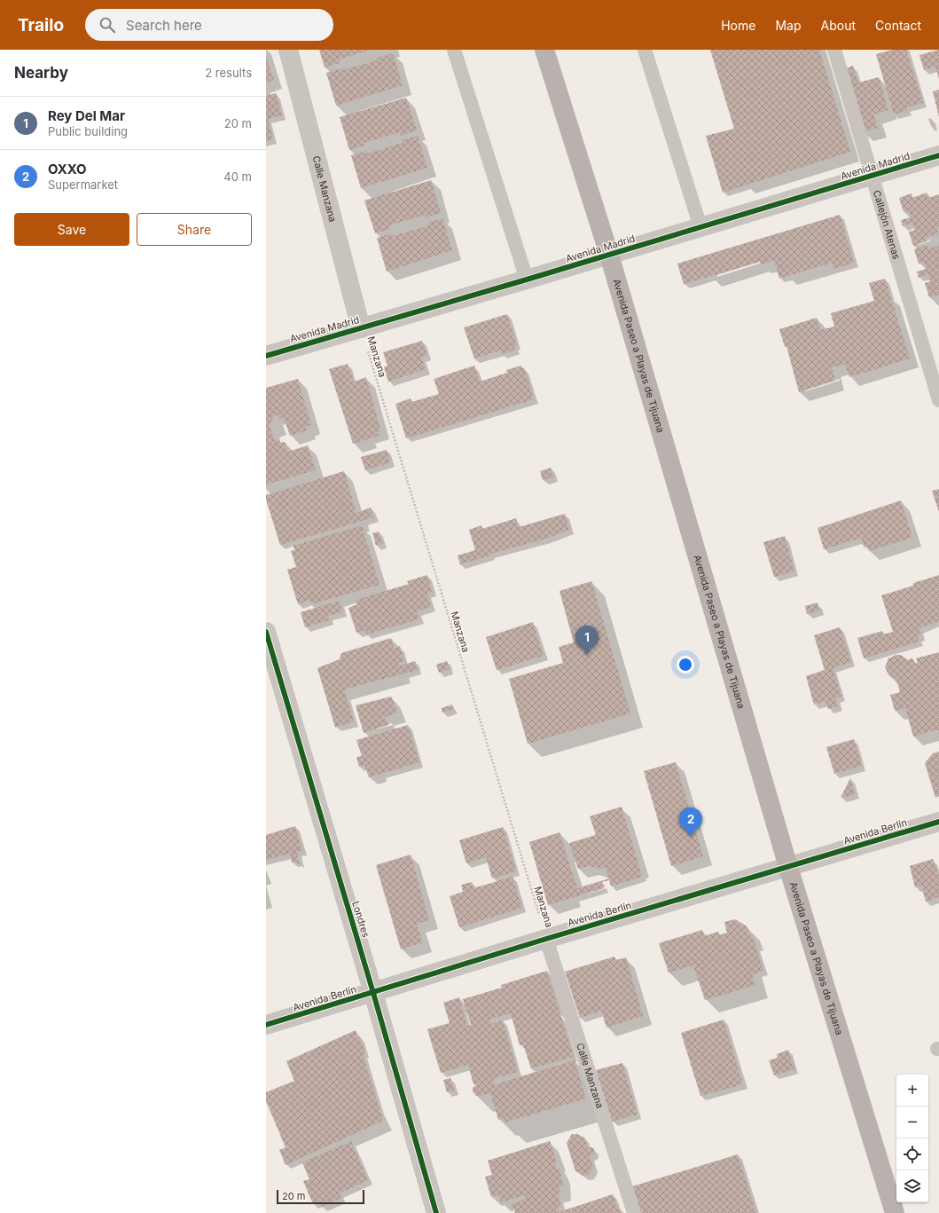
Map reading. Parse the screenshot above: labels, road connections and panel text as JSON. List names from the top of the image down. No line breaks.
{"streets":{"main road":["Avenida Paseo a Playas de Tijuana"],"street":["Avenida Madrid","Calle Manzana","Avenida Berlín","Londres"],"lane":["Callejón Atenas"],"path":["Manzana"]},"crossings":[["Avenida Madrid","Calle Manzana"],["Avenida Madrid","Callejón Atenas"],["Avenida Madrid","Avenida Paseo a Playas de Tijuana"],["Avenida Madrid","Manzana"],["Calle Manzana","Manzana"],["Calle Manzana","Avenida Berlín"],["Avenida Paseo a Playas de Tijuana","Avenida Berlín"],["Manzana","Avenida Berlín"],["Avenida Berlín","Londres"]],"scale_bar":"20 m","page":{"header":"Trailo","search":"Search here","nav":["Home","Map","About","Contact"],"heading":["Nearby","2 results"],"list":[{"mark":"1","name":"Rey Del Mar","note":"Public building","value":"20 m"},{"mark":"2","name":"OXXO","note":"Supermarket","value":"40 m"}],"buttons":["Save","Share"],"pins":["1","2"],"map_buttons":["+","−"],"scale":"20 m"}}
